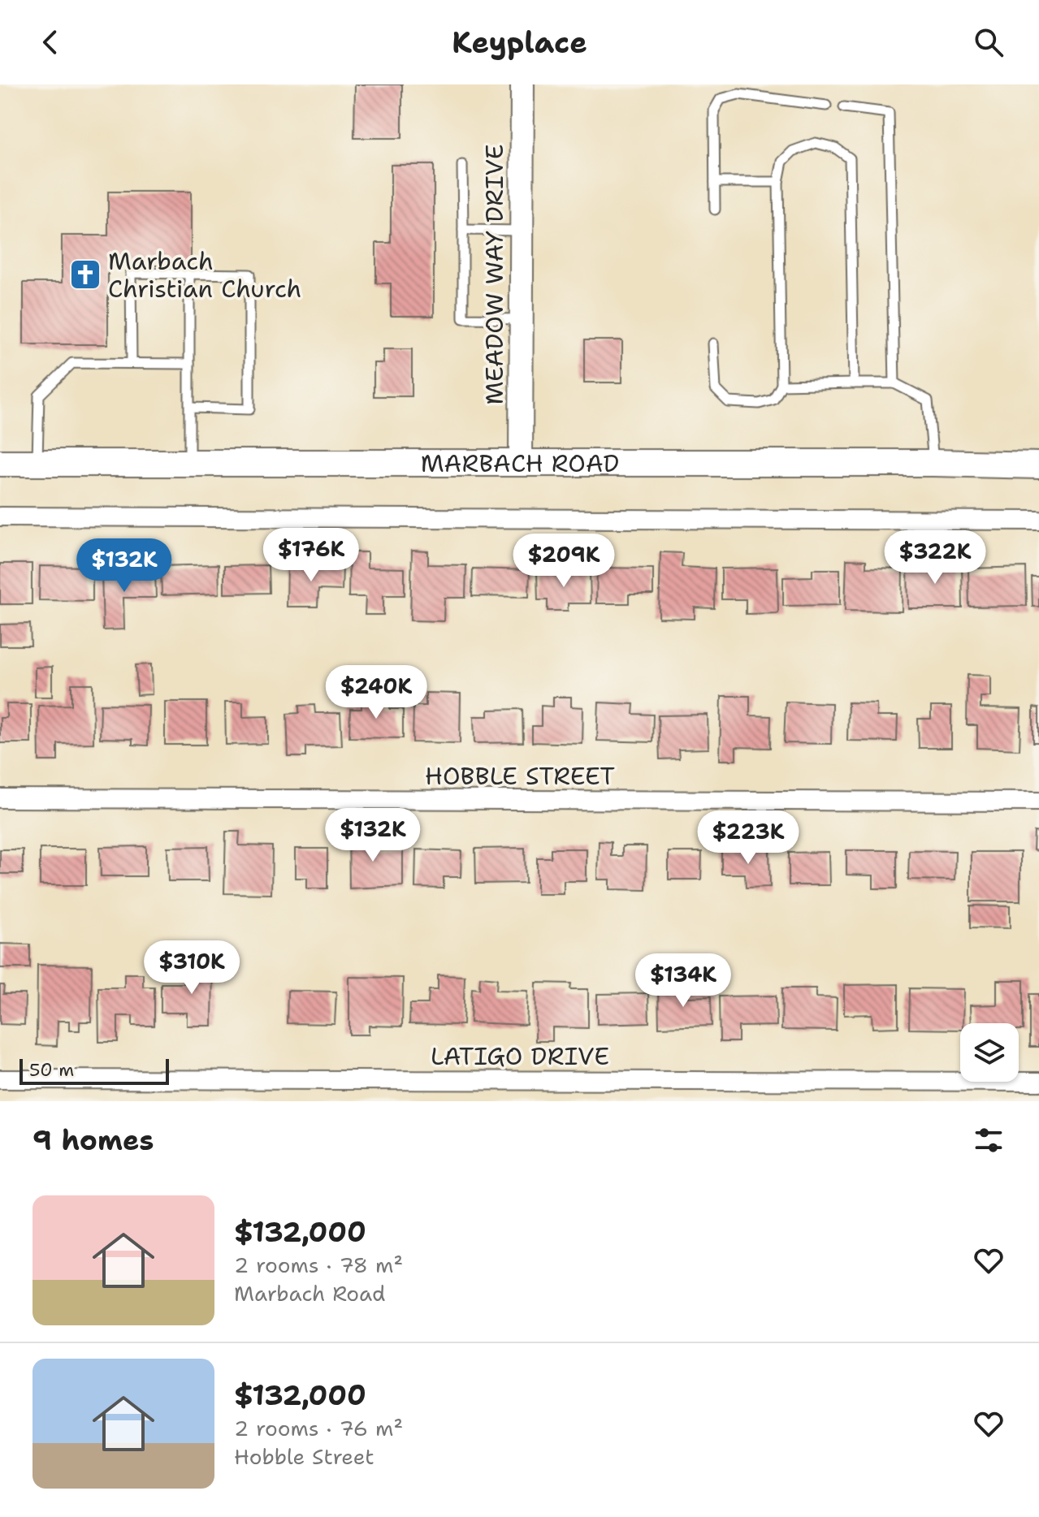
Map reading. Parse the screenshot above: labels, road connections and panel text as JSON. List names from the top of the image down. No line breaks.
{"streets":{"main road":["MARBACH ROAD"],"street":["MEADOW WAY DRIVE","HOBBLE STREET","LATIGO DRIVE"]},"crossings":[["MEADOW WAY DRIVE","MARBACH ROAD"]],"places":{"church":["Marbach Christian Church"]},"scale_bar":"50 m","page":{"header":"Keyplace","price":["$176K","$322K","$209K","$132K","$240K","$132K","$223K","$310K","$134K"],"scale":"50 m","heading":"9 homes","list":[{"name":"$132,000","note":"2 rooms · 78 m² · Marbach Road"},{"name":"$132,000","note":"2 rooms · 76 m² · Hobble Street"}]}}
